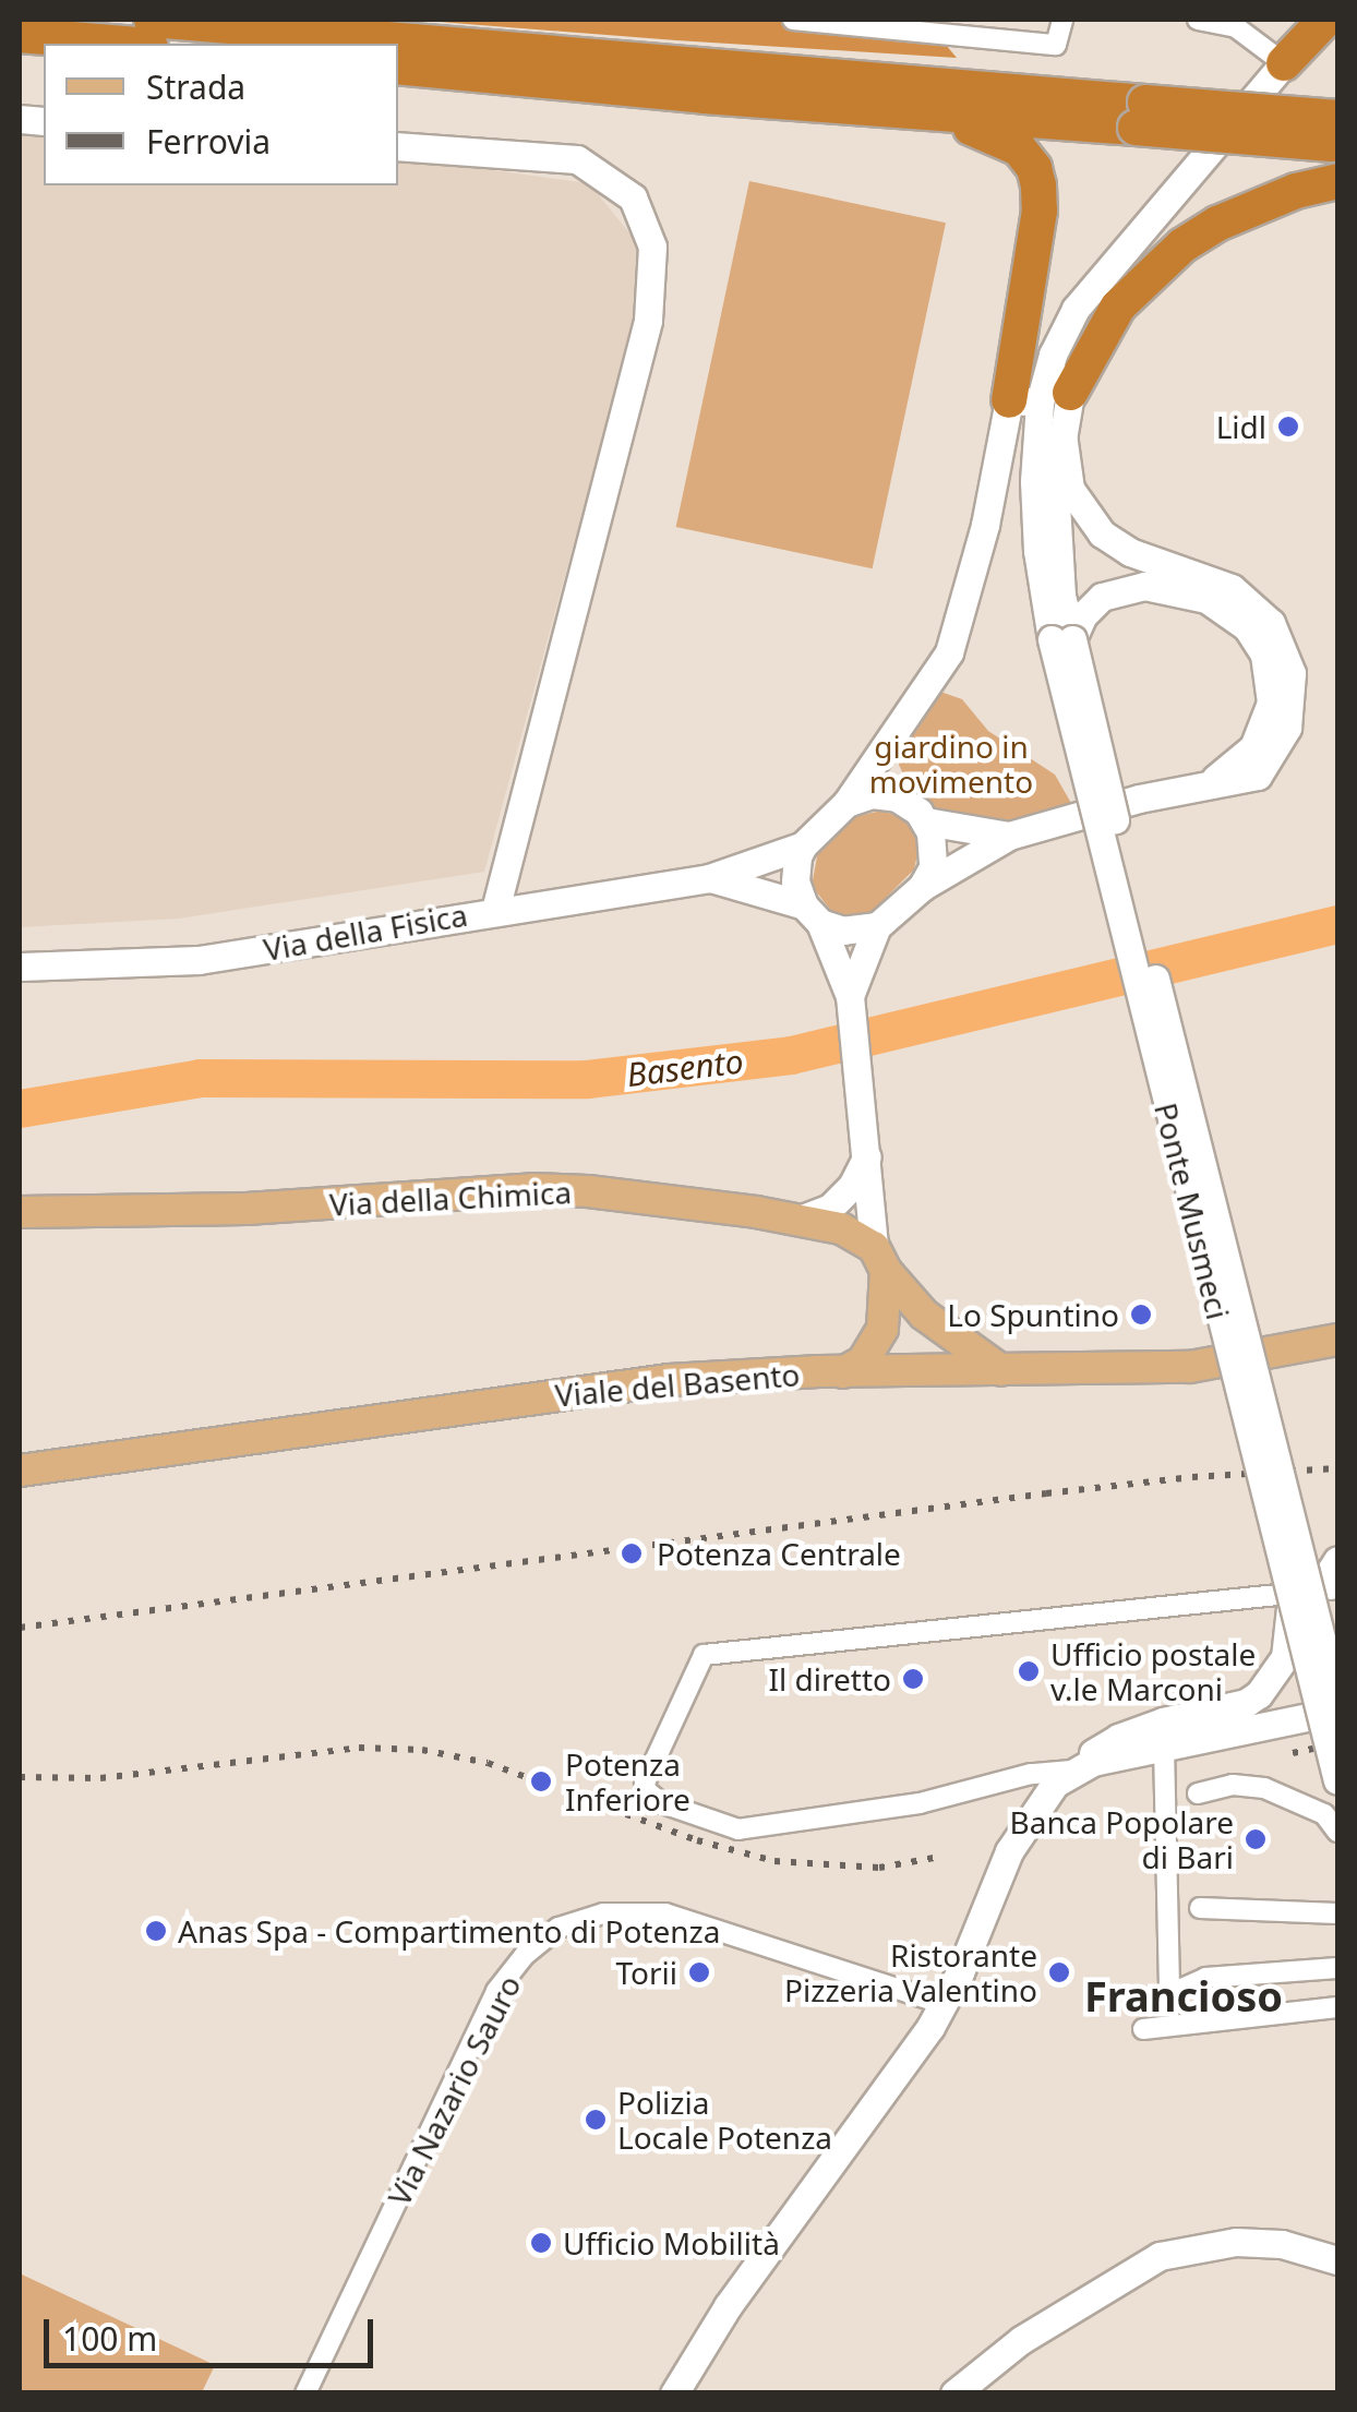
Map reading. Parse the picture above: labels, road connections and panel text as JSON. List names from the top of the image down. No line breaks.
{"streets":{"main road":["Via della Chimica","Viale del Basento"],"street":["Via della Fisica","Ponte Musmeci","Via Nazario Sauro"]},"districts":["Francioso"],"water":["Basento"],"parks":["giardino in movimento"],"places":["Lidl","Lo Spuntino","Potenza Centrale","Ufficio postale v.le Marconi","Il diretto","Potenza Inferiore","Banca Popolare di Bari","Anas Spa - Compartimento di Potenza","Torii","Ristorante Pizzeria Valentino","Polizia Locale Potenza","Ufficio Mobilità"],"legend":["Strada","Ferrovia"],"scale_bar":"100 m"}
